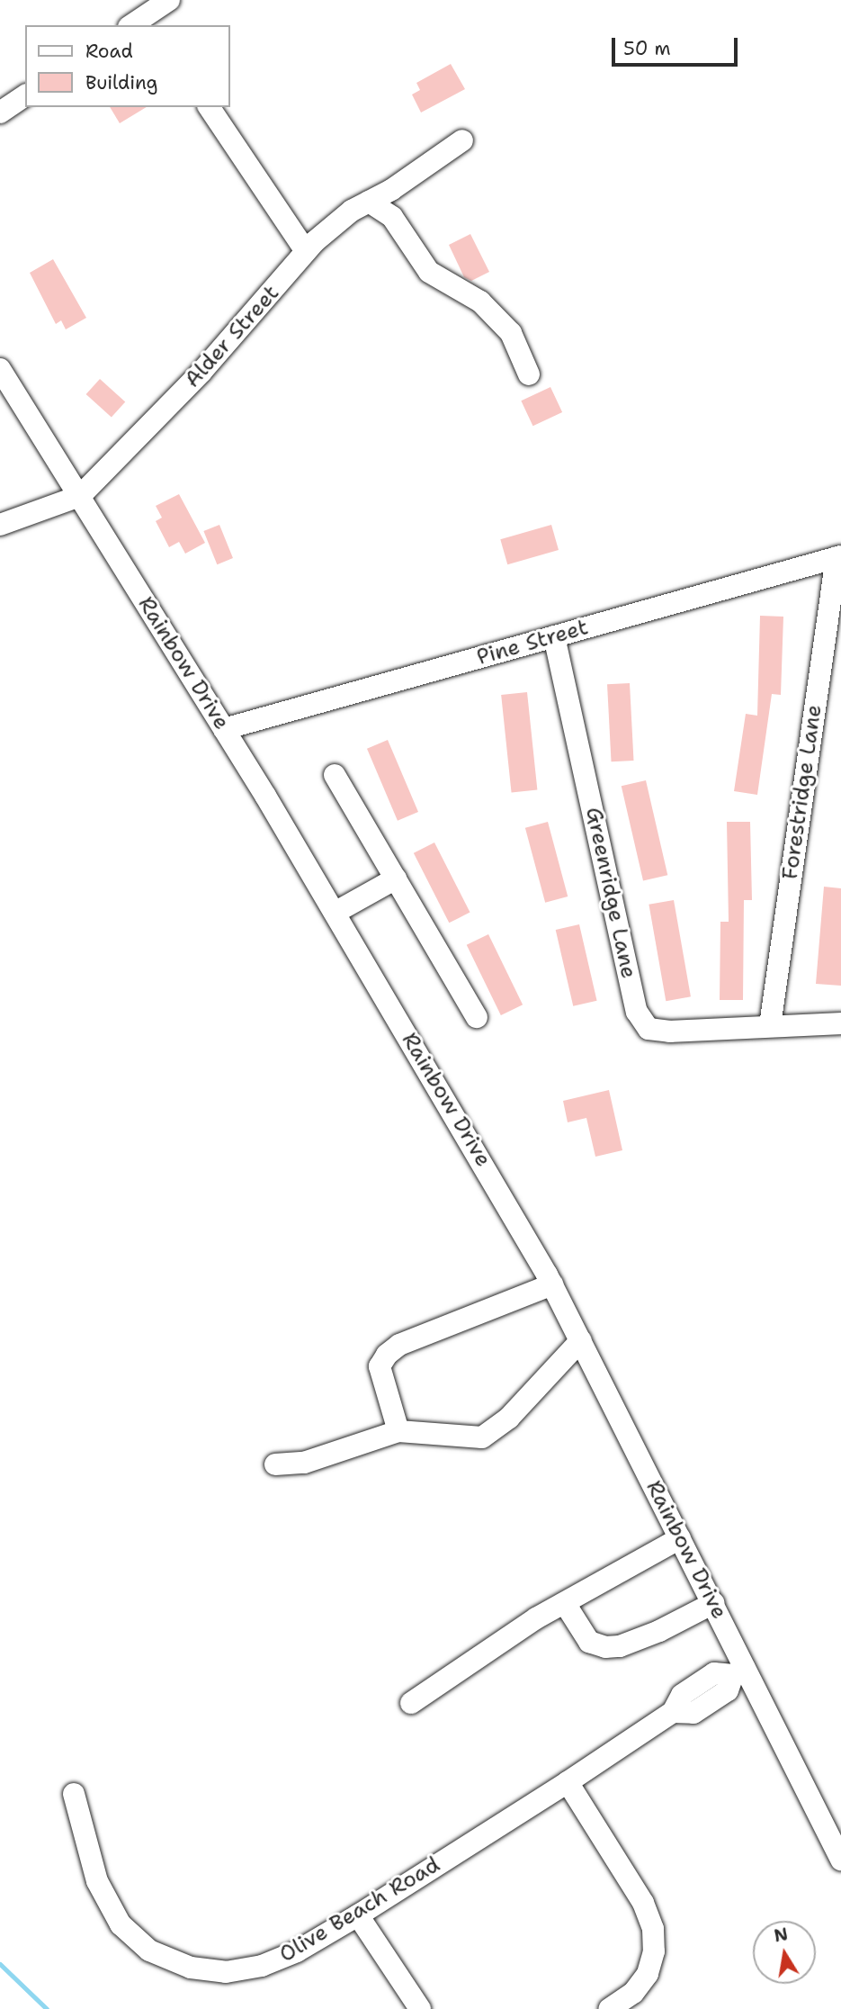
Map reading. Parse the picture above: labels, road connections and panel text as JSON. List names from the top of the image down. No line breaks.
{"streets":{"street":["Alder Street","Pine Street","Rainbow Drive","Forestridge Lane","Greenridge Lane","Olive Beach Road"]},"crossings":[["Alder Street","Rainbow Drive"],["Pine Street","Rainbow Drive"],["Pine Street","Forestridge Lane"],["Pine Street","Greenridge Lane"],["Rainbow Drive","Olive Beach Road"],["Forestridge Lane","Greenridge Lane"]],"legend":["Road","Building"],"scale_bar":"50 m","north":"top"}
